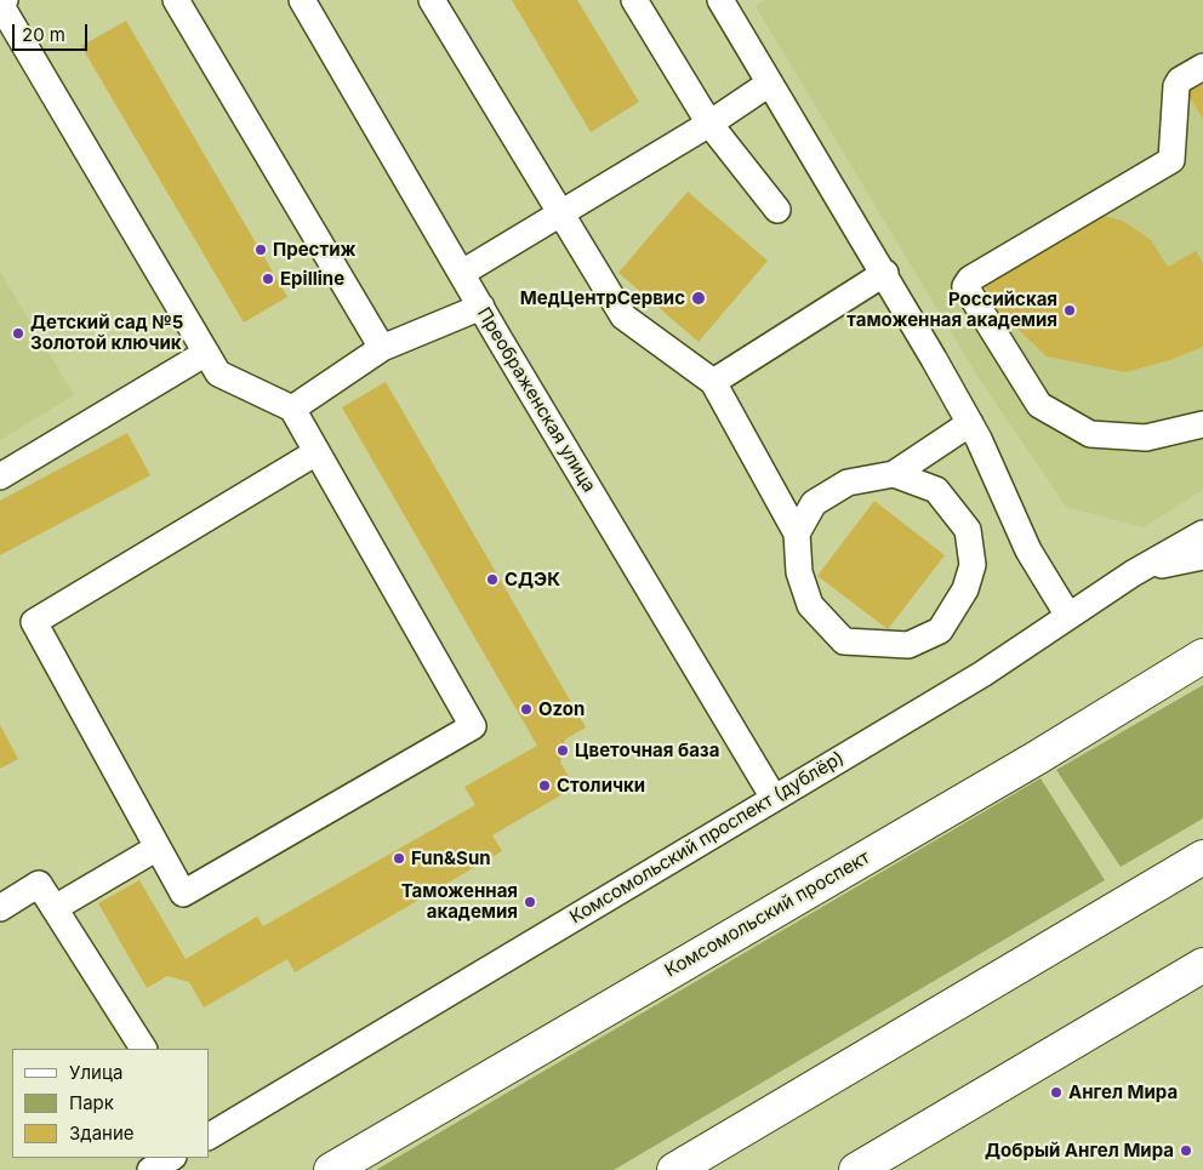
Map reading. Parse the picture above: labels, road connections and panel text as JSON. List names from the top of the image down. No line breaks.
{"streets":{"main road":["Комсомольский проспект"],"street":["Преображенская улица","Комсомольский проспект (дублёр)"]},"crossings":[["Преображенская улица","Комсомольский проспект (дублёр)"]],"places":["Престиж","Epilline","МедЦентрСервис","Российская таможенная академия","Детский сад №5 Золотой ключик","СДЭК","Ozon","Цветочная база","Столички","Fun&Sun","Таможенная академия","Ангел Мира","Добрый Ангел Мира"],"legend":["Улица","Парк","Здание"],"scale_bar":"20 m"}
